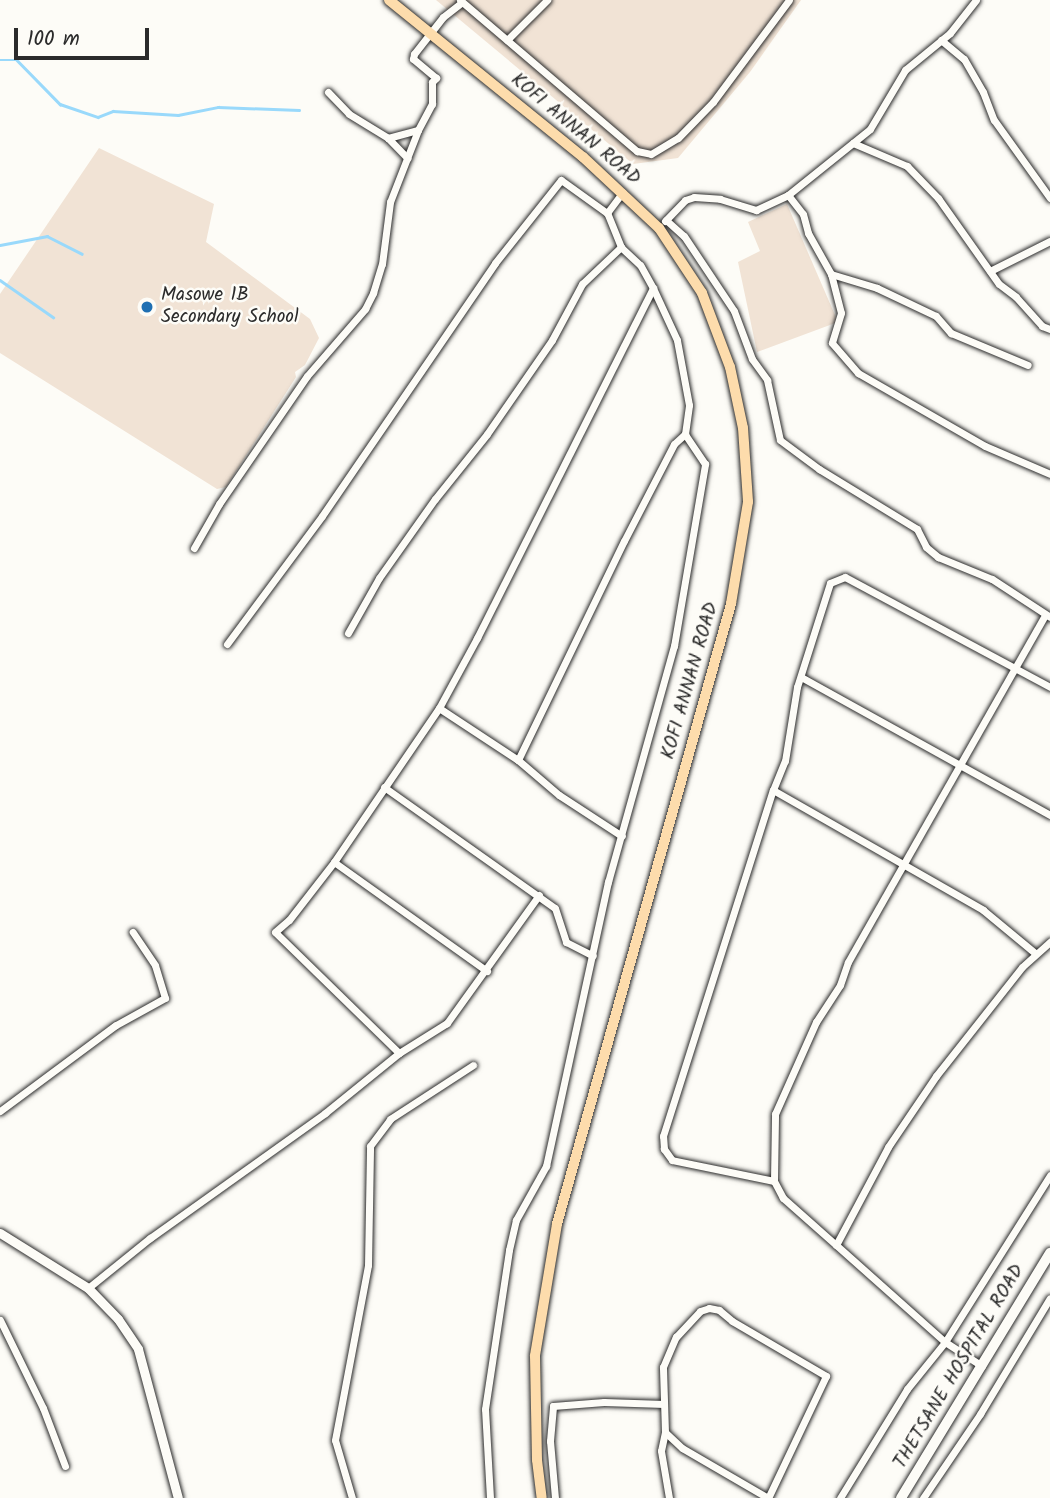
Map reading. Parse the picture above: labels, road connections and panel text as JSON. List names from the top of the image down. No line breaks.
{"streets":{"main road":["KOFI ANNAN ROAD","THETSANE HOSPITAL ROAD"]},"places":["Masowe 1B Secondary School"],"scale_bar":"100 m"}
